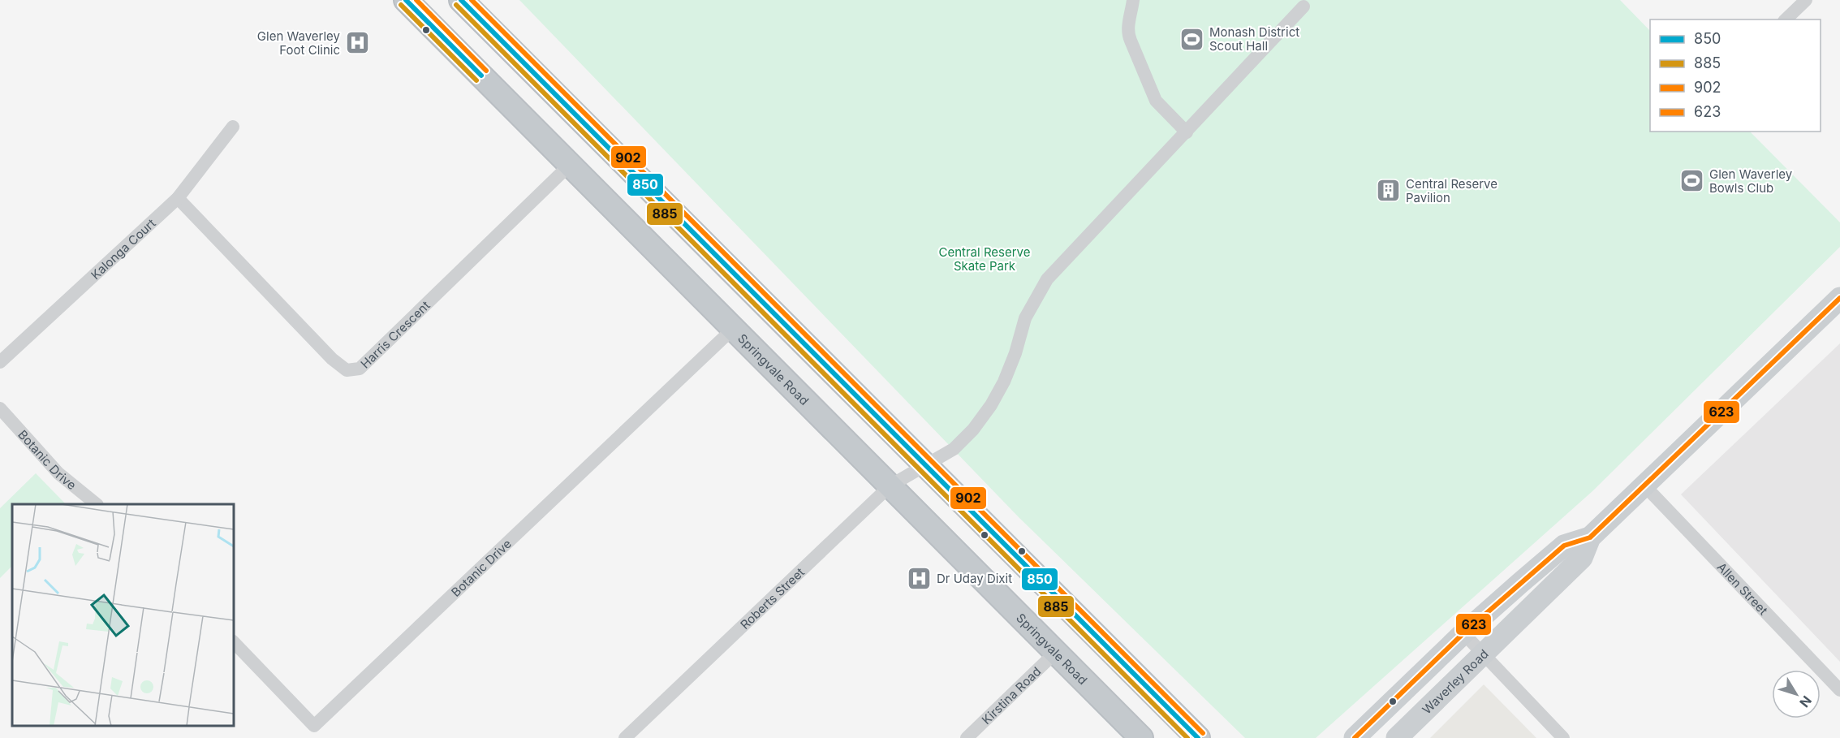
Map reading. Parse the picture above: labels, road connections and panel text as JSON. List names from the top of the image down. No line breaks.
{"streets":{"highway":["Springvale Road"],"main road":["Waverley Road"],"street":["Kalonga Court","Harris Crescent","Botanic Drive","Allen Street","Roberts Street","Kirstina Road"]},"crossings":[["Kalonga Court","Harris Crescent"],["Harris Crescent","Springvale Road"],["Springvale Road","Botanic Drive"],["Springvale Road","Roberts Street"],["Springvale Road","Kirstina Road"],["Allen Street","Waverley Road"]],"parks":["Central Reserve Skate Park"],"places":{"sports":["Monash District Scout Hall","Glen Waverley Bowls Club"],"hospital":["Glen Waverley Foot Clinic","Dr Uday Dixit"],"building":["Central Reserve Pavilion"]},"lines":["transit line 850","transit line 902","transit line 885","transit line 623"],"legend":["850","885","902","623"],"north":"bottom right"}
